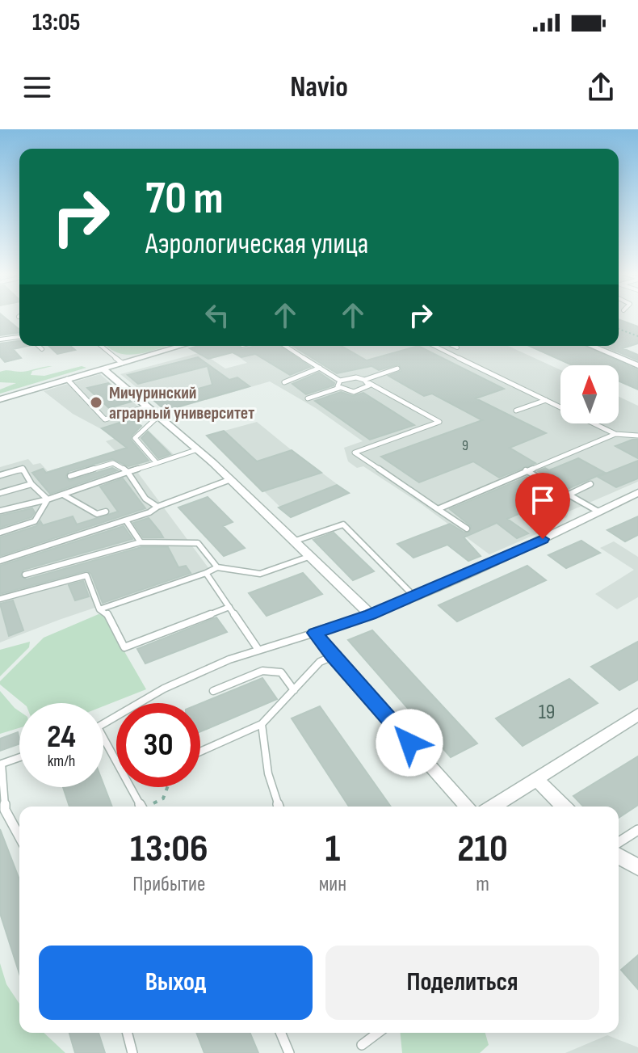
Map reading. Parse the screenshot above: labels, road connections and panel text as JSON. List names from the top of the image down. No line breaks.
{"places":["Мичуринский аграрный университет"],"house_numbers":["9","19"],"north":"top","page":{"status":"13:05","header":"Navio","turn":["70 m","Аэрологическая улица"],"speed":"24 km/h","limit":"30","eta":["13:06","Прибытие","1","мин","210","m"],"buttons":["Выход","Поделиться"]}}
